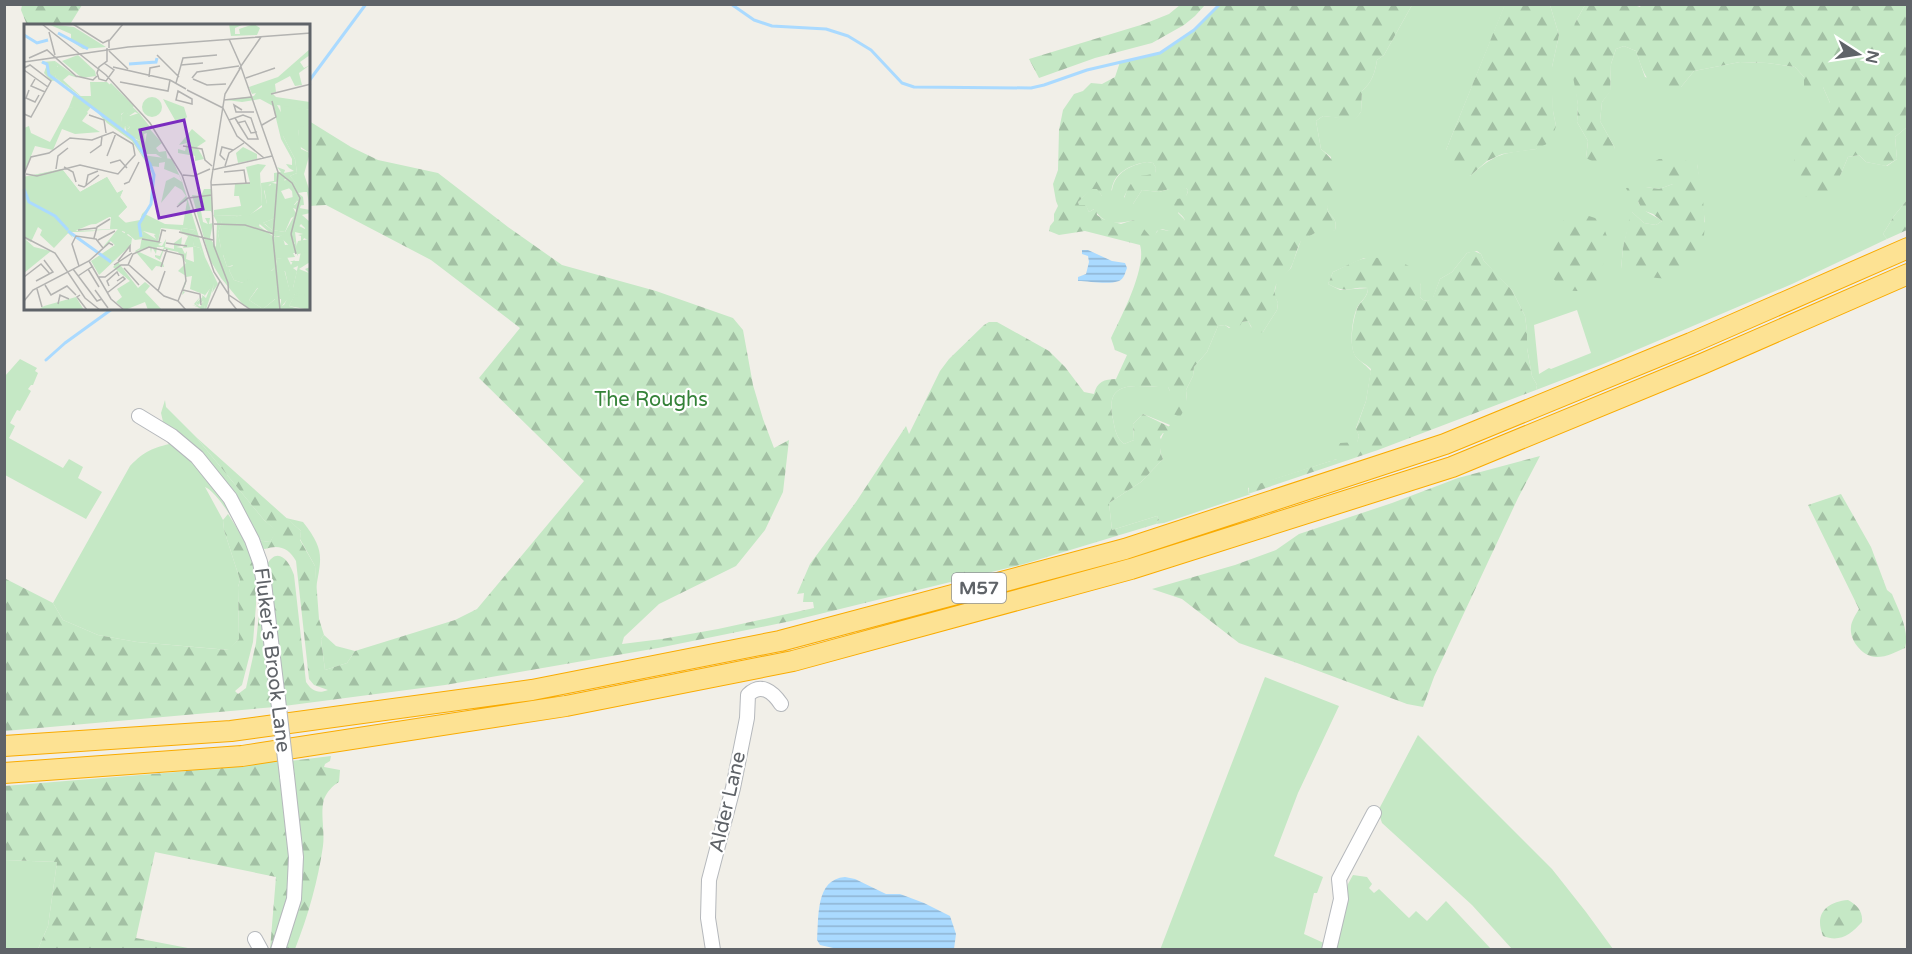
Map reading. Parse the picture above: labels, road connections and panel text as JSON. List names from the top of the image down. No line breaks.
{"streets":{"highway":["M57"],"street":["Fluker's Brook Lane","Alder Lane"]},"parks":["The Roughs"],"north":"right"}
